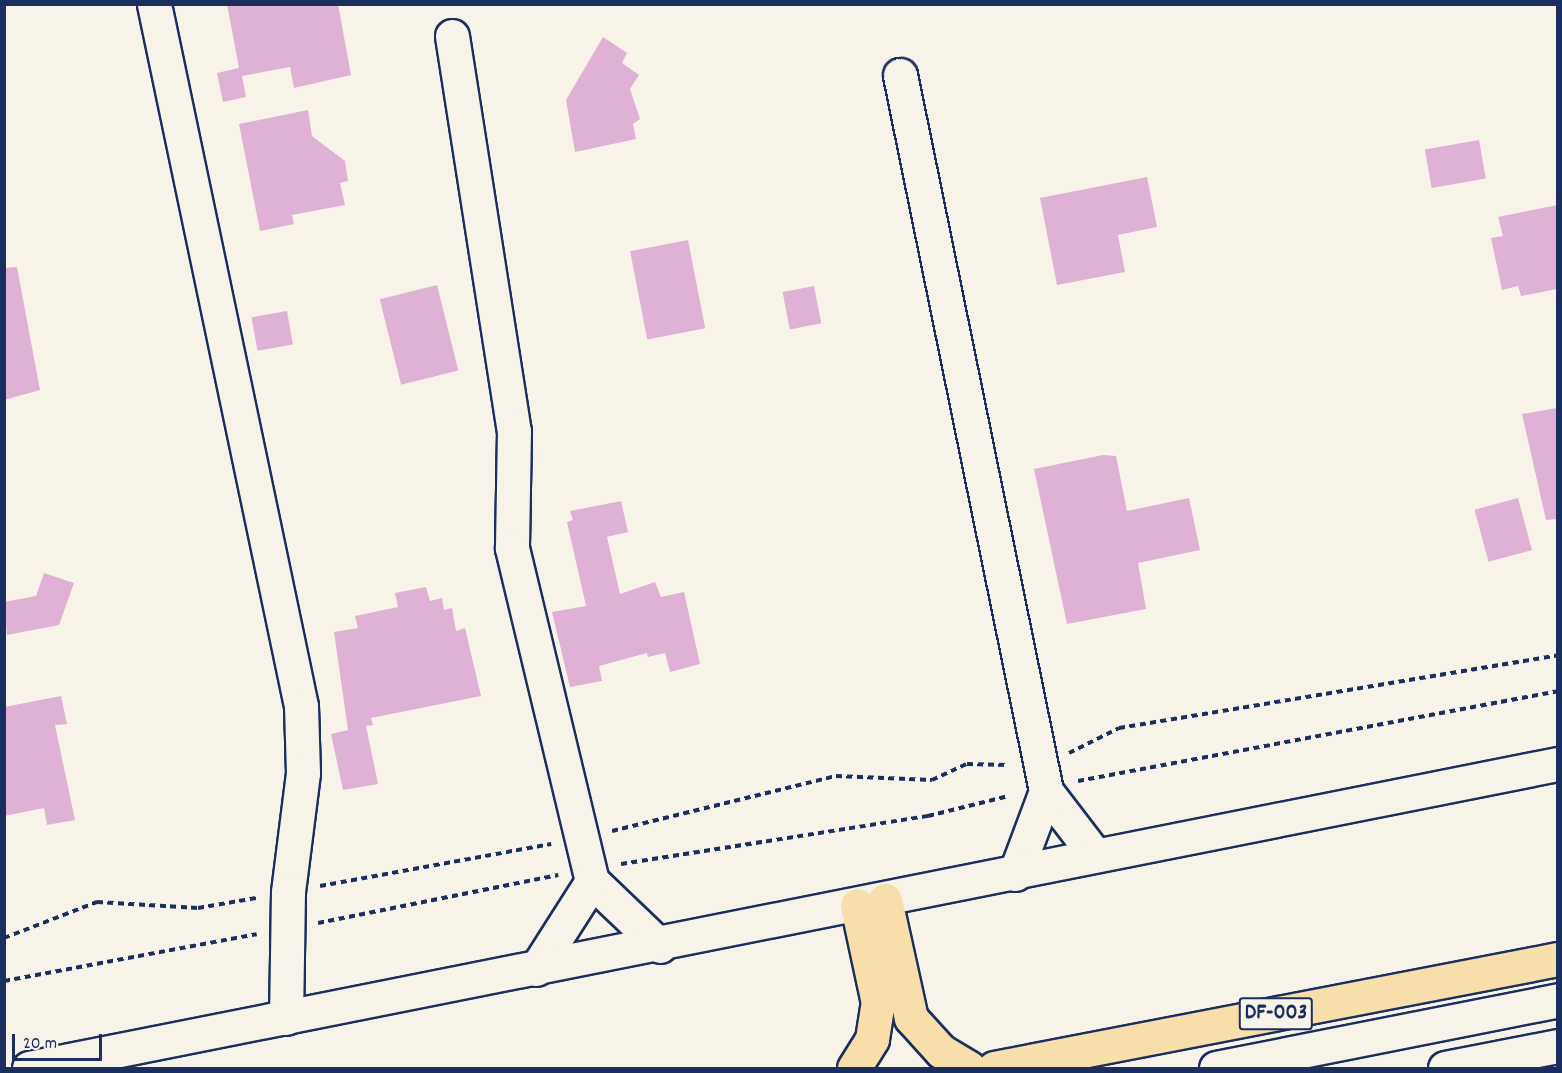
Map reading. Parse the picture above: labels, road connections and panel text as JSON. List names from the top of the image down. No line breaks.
{"streets":{"highway":["DF-003"]},"scale_bar":"20 m"}
